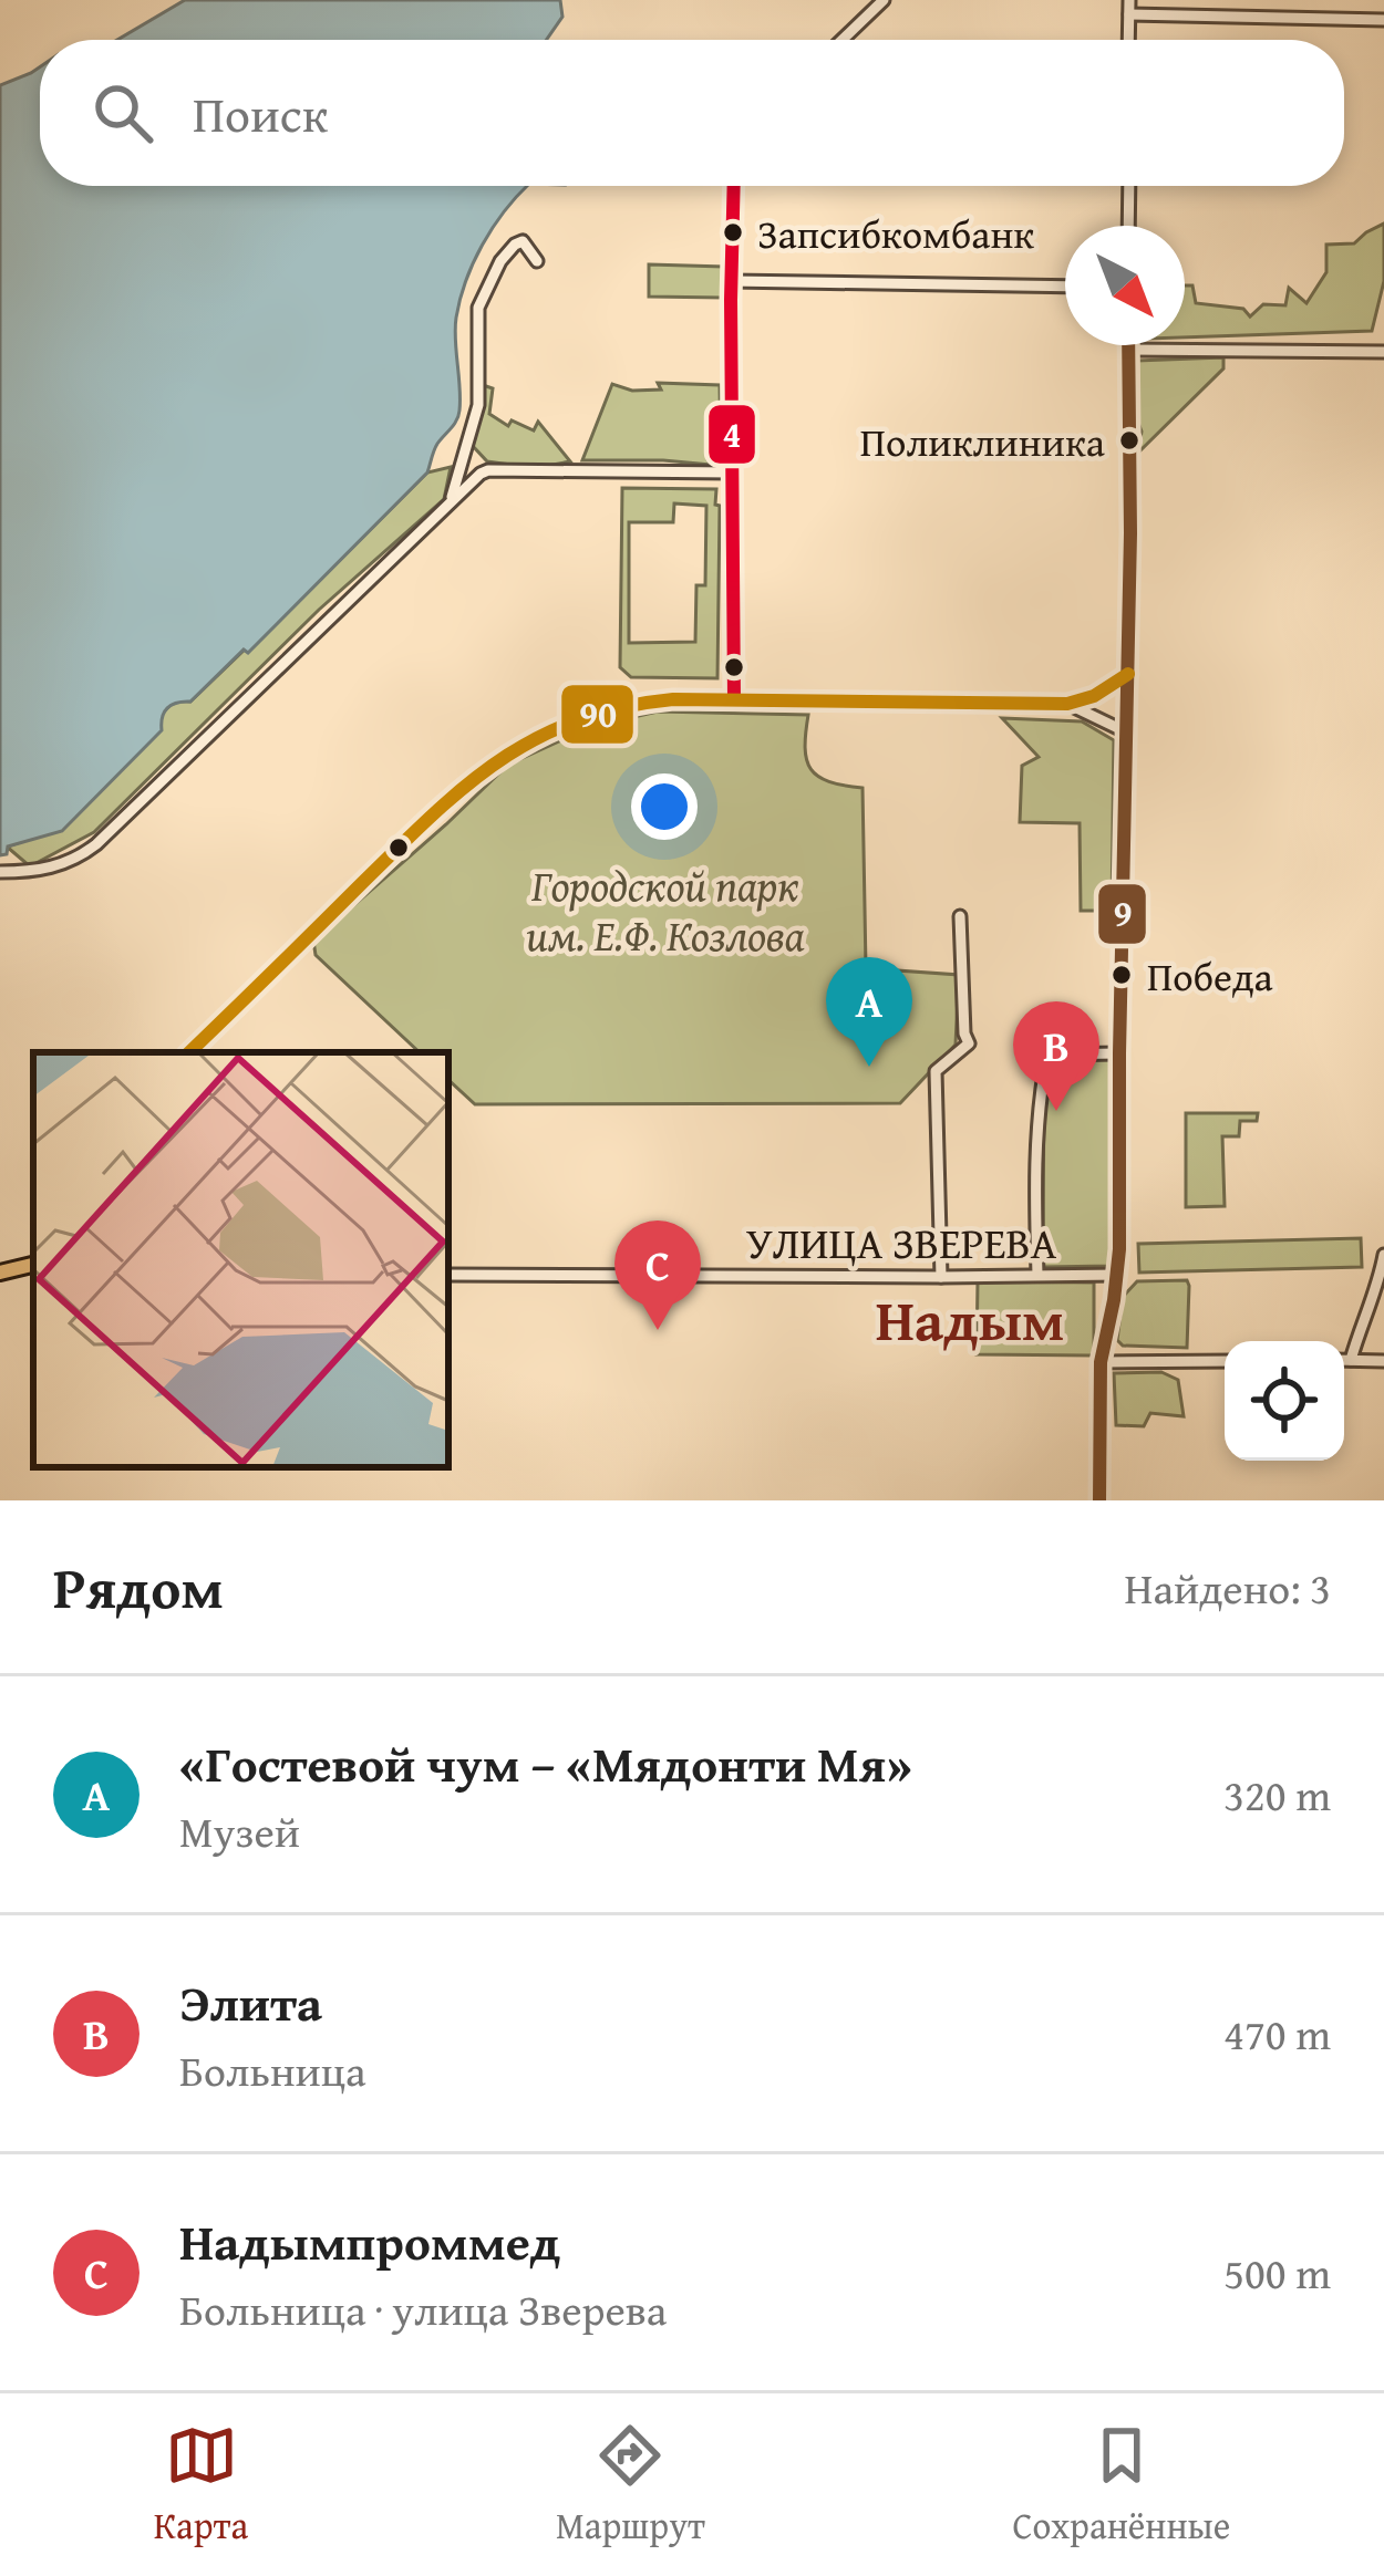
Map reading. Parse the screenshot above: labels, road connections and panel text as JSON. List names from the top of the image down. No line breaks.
{"streets":{"street":["УЛИЦА ЗВЕРЕВА"]},"districts":["Надым"],"parks":["Городской парк им. Е.Ф. Козлова"],"places":["Запсибкомбанк","Поликлиника","Победа"],"lines":["transit line 4","transit line 9","transit line 90"],"north":"bottom right","page":{"search":"Поиск","pins":["A","B","C"],"heading":["Рядом","Найдено: 3"],"list":[{"mark":"A","name":"«Гостевой чум – «Мядонти Мя»","note":"Музей","value":"320 m"},{"mark":"B","name":"Элита","note":"Больница","value":"470 m"},{"mark":"C","name":"Надымпроммед","note":"Больница · улица Зверева","value":"500 m"}],"nav":["Карта","Маршрут","Сохранённые"]}}
